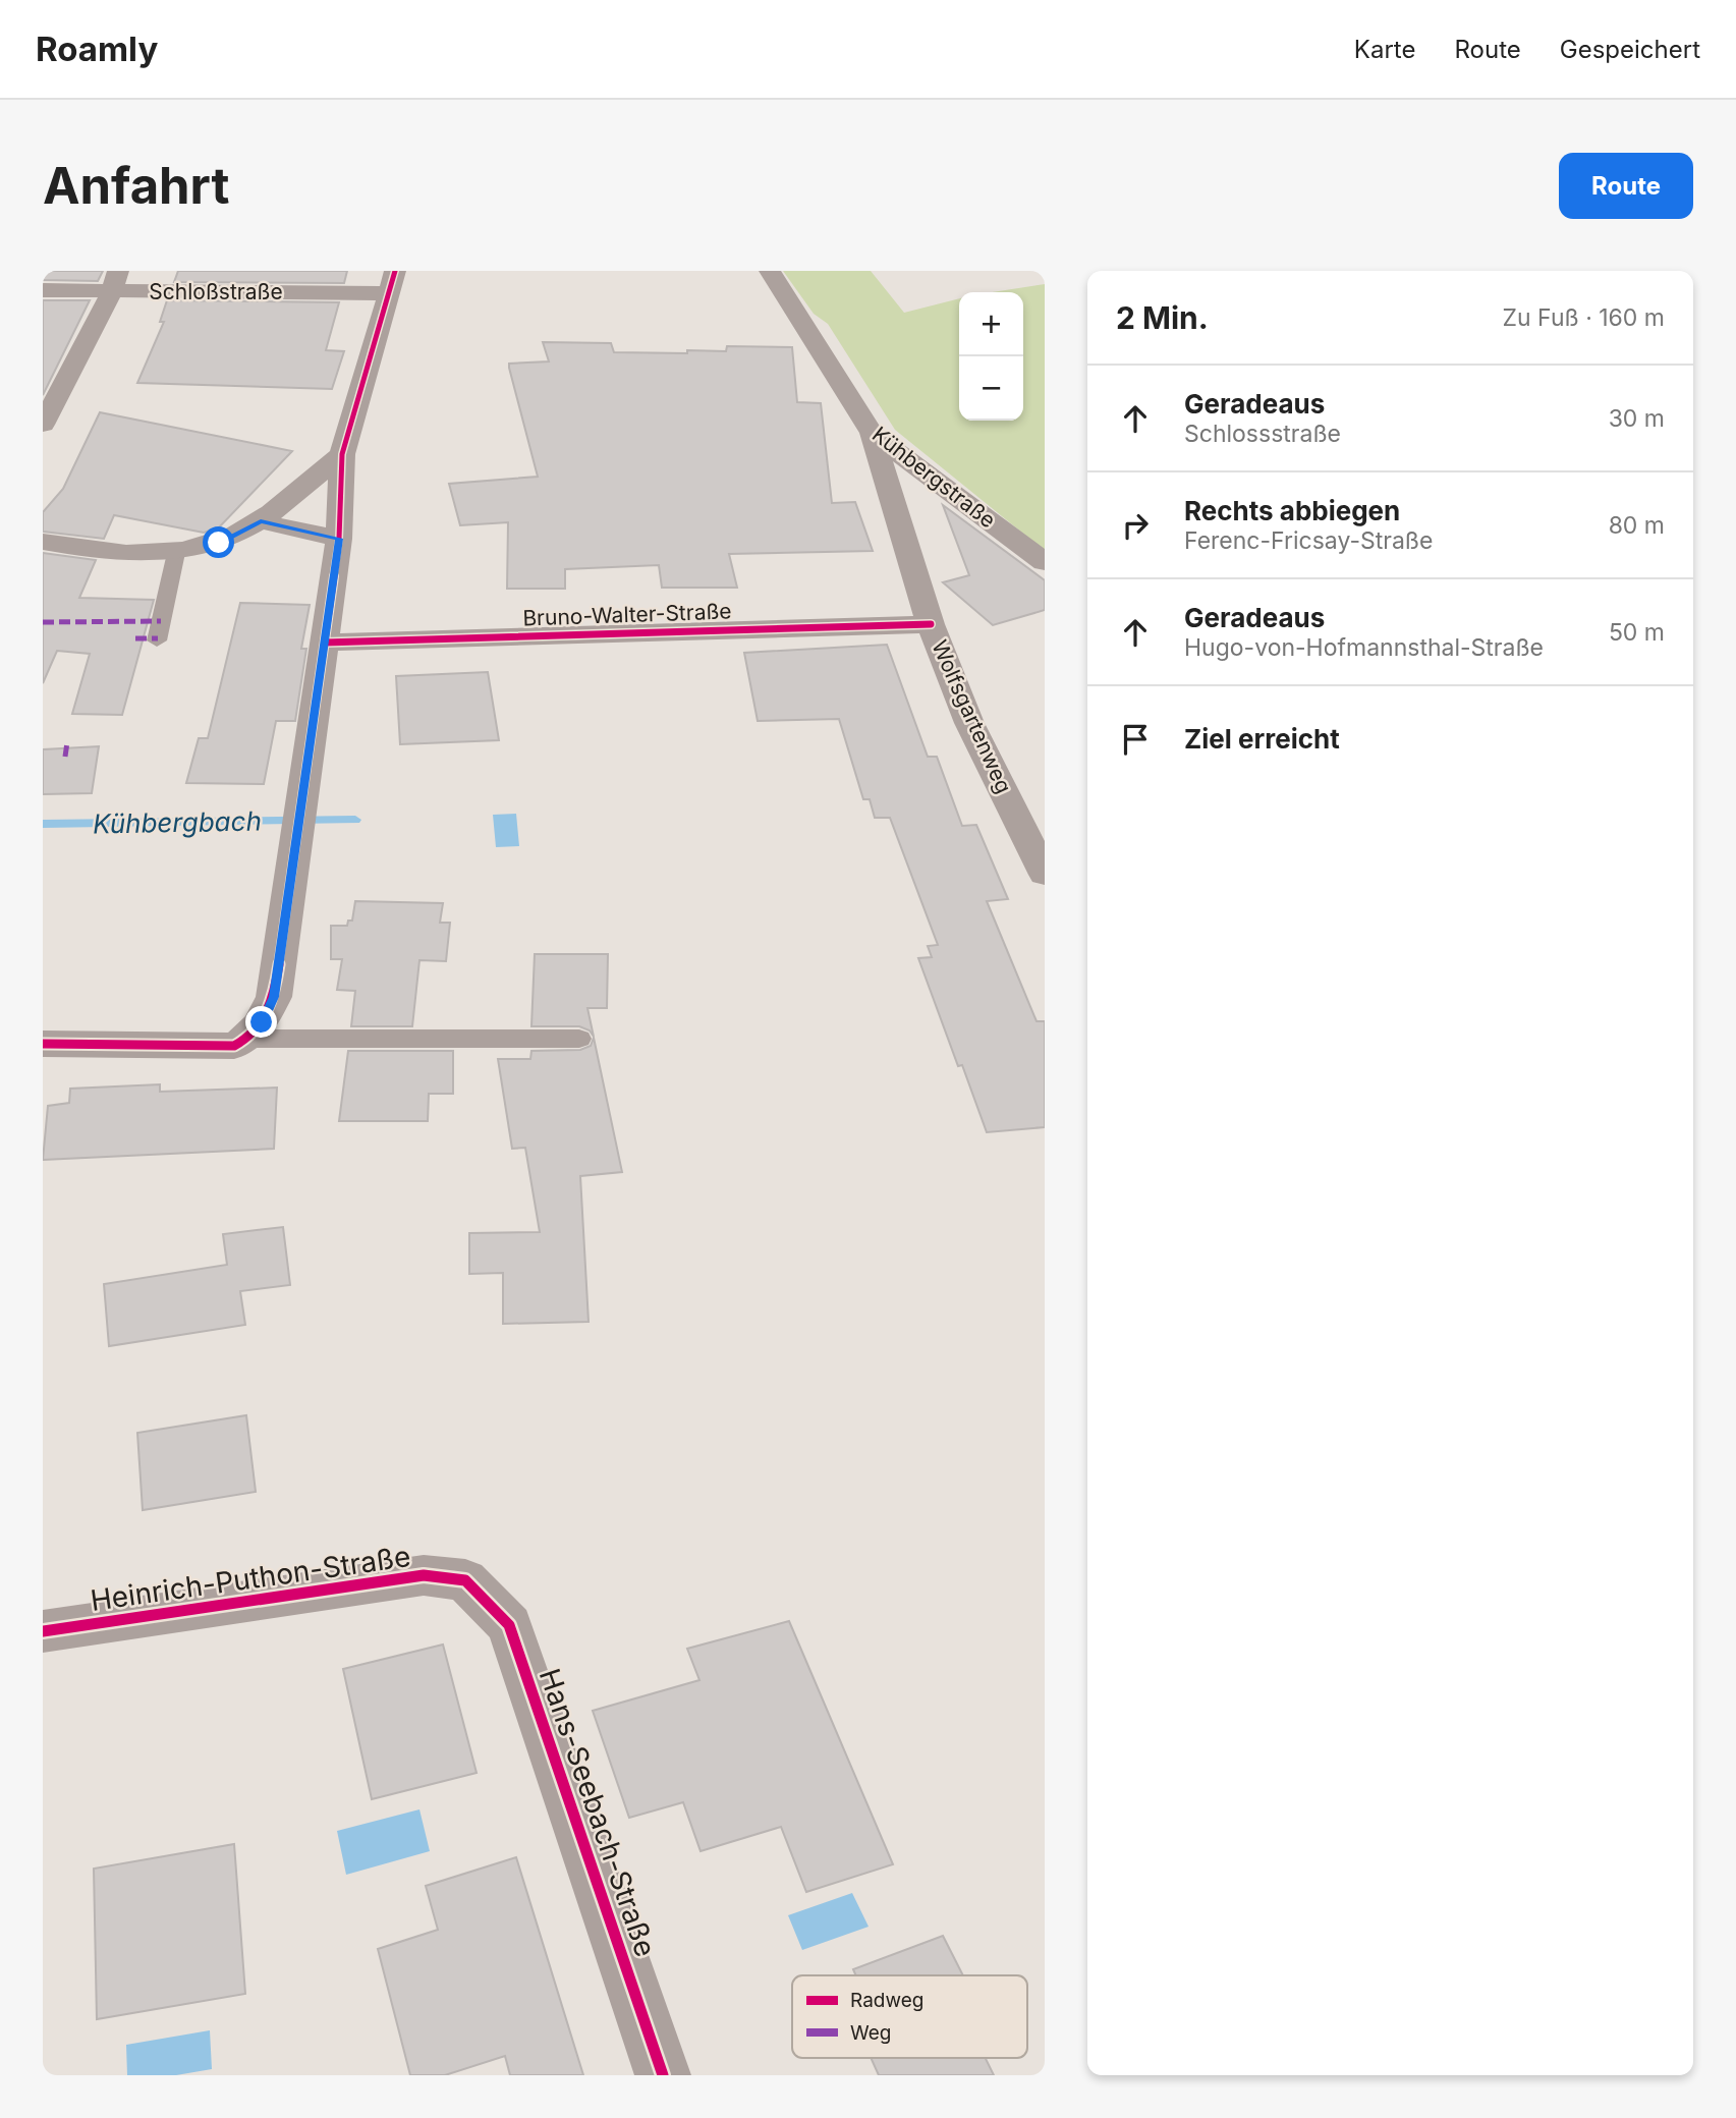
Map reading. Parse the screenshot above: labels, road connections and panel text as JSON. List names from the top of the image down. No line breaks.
{"streets":{"street":["Schloßstraße","Kühbergstraße","Bruno-Walter-Straße","Wolfsgartenweg","Heinrich-Puthon-Straße","Hans-Seebach-Straße"]},"crossings":[["Kühbergstraße","Wolfsgartenweg"],["Bruno-Walter-Straße","Wolfsgartenweg"],["Heinrich-Puthon-Straße","Hans-Seebach-Straße"]],"water":["Kühbergbach"],"legend":["Radweg","Weg"],"page":{"header":"Roamly","nav":["Karte","Route","Gespeichert"],"buttons":"Route","title":"Anfahrt","heading":["2 Min.","Zu Fuß · 160 m"],"map_buttons":["+","−"],"list":[["Geradeaus","Schlossstraße","30 m"],["Rechts abbiegen","Ferenc-Fricsay-Straße","80 m"],["Geradeaus","Hugo-von-Hofmannsthal-Straße","50 m"],"Ziel erreicht"]}}
